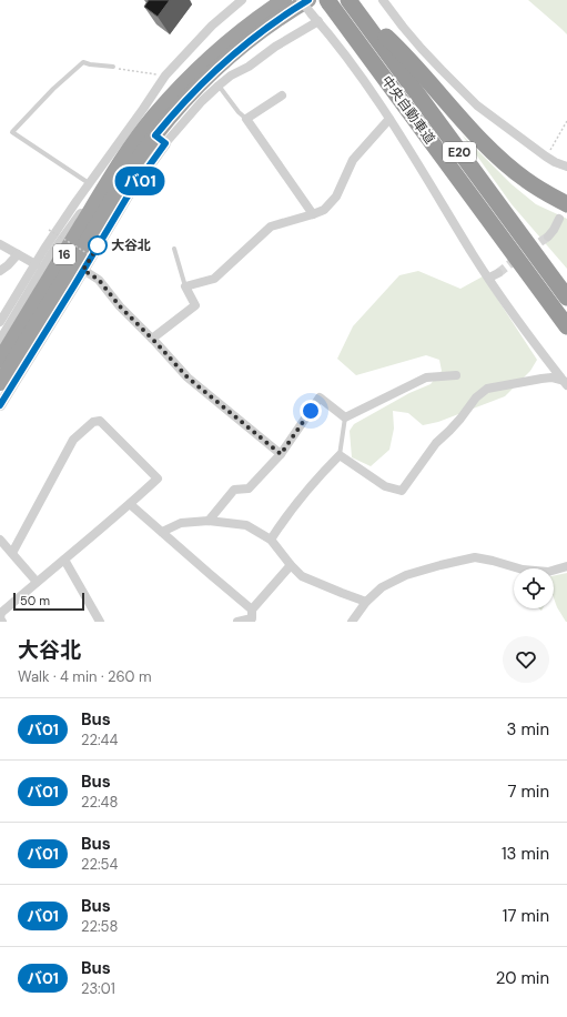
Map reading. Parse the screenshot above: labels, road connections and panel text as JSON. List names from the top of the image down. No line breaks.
{"streets":{"highway":["中央自動車道","E20","16"]},"places":["大谷北"],"lines":["bus line バ01"],"scale_bar":"50 m","page":{"on_map":"バ01","scale":"50 m","heading":["大谷北","Walk · 4 min · 260 m"],"list":[{"mark":"バ01","name":"Bus","note":"22:44","value":"3 min"},{"mark":"バ01","name":"Bus","note":"22:48","value":"7 min"},{"mark":"バ01","name":"Bus","note":"22:54","value":"13 min"},{"mark":"バ01","name":"Bus","note":"22:58","value":"17 min"},{"mark":"バ01","name":"Bus","note":"23:01","value":"20 min"}]}}
